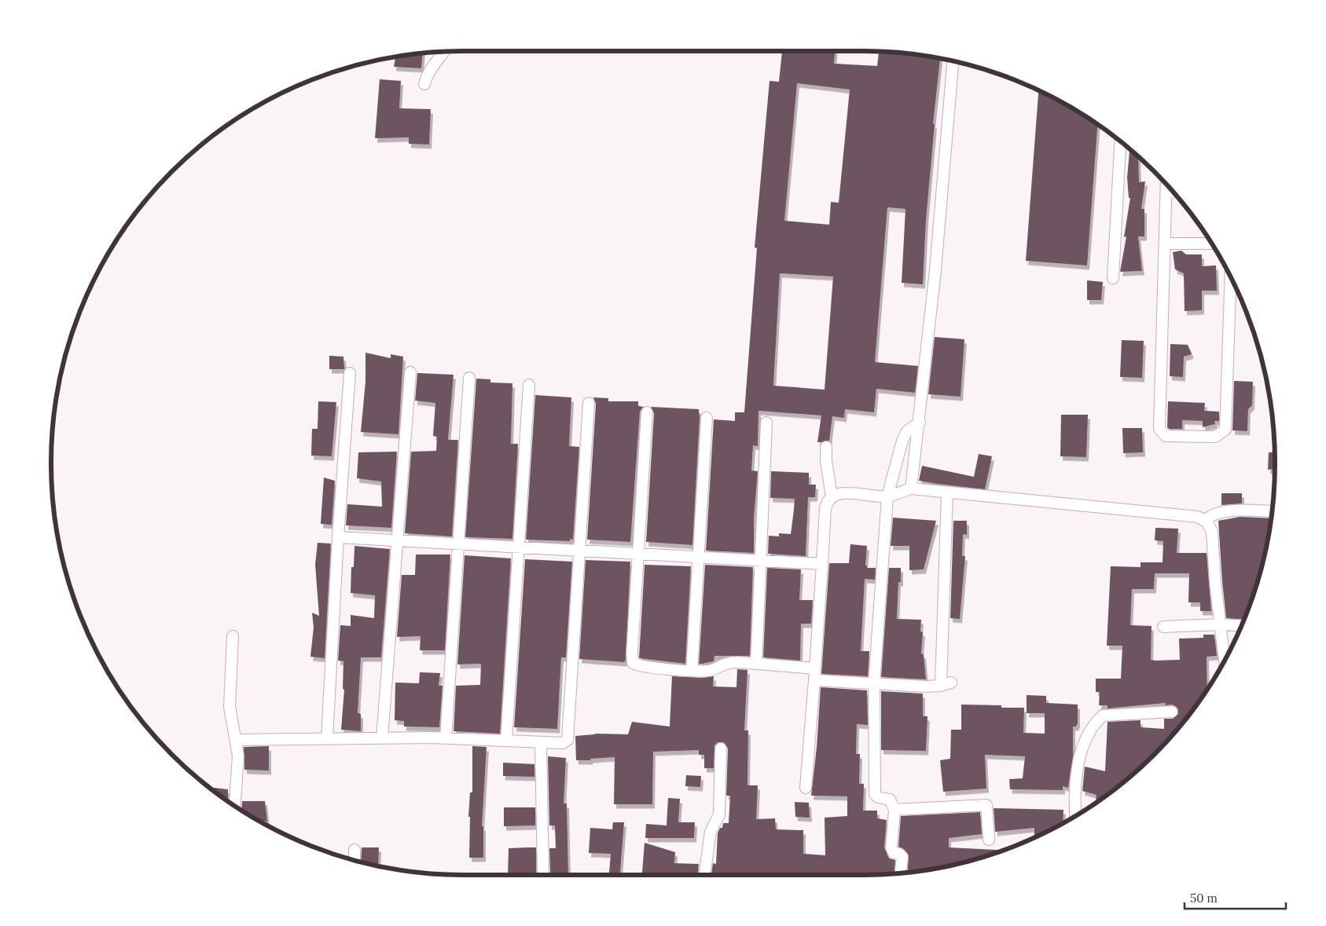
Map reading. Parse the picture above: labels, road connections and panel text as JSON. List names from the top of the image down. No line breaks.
{"scale_bar":"50 m"}
